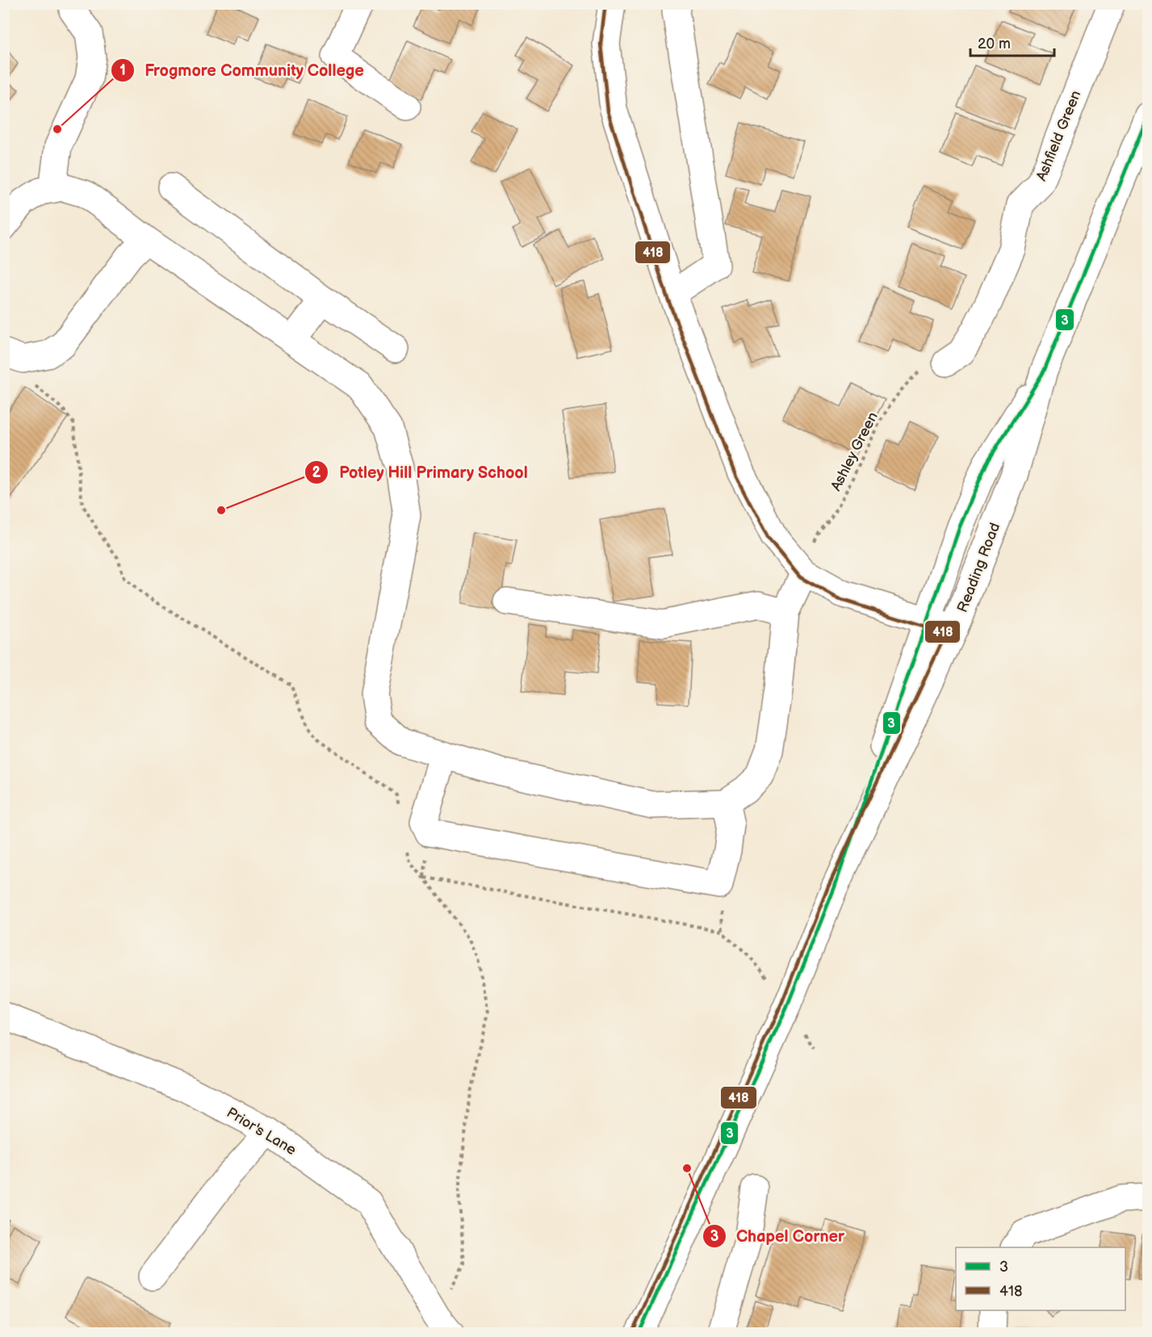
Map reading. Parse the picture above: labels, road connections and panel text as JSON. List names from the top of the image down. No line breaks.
{"streets":{"street":["Ashfield Green","Reading Road","Prior's Lane"],"path":["Ashley Green"]},"crossings":[["Ashfield Green","Ashley Green"]],"places":["Frogmore Community College","Potley Hill Primary School","Chapel Corner"],"lines":["transit line 418","transit line 3"],"legend":["3","418"],"scale_bar":"20 m"}
